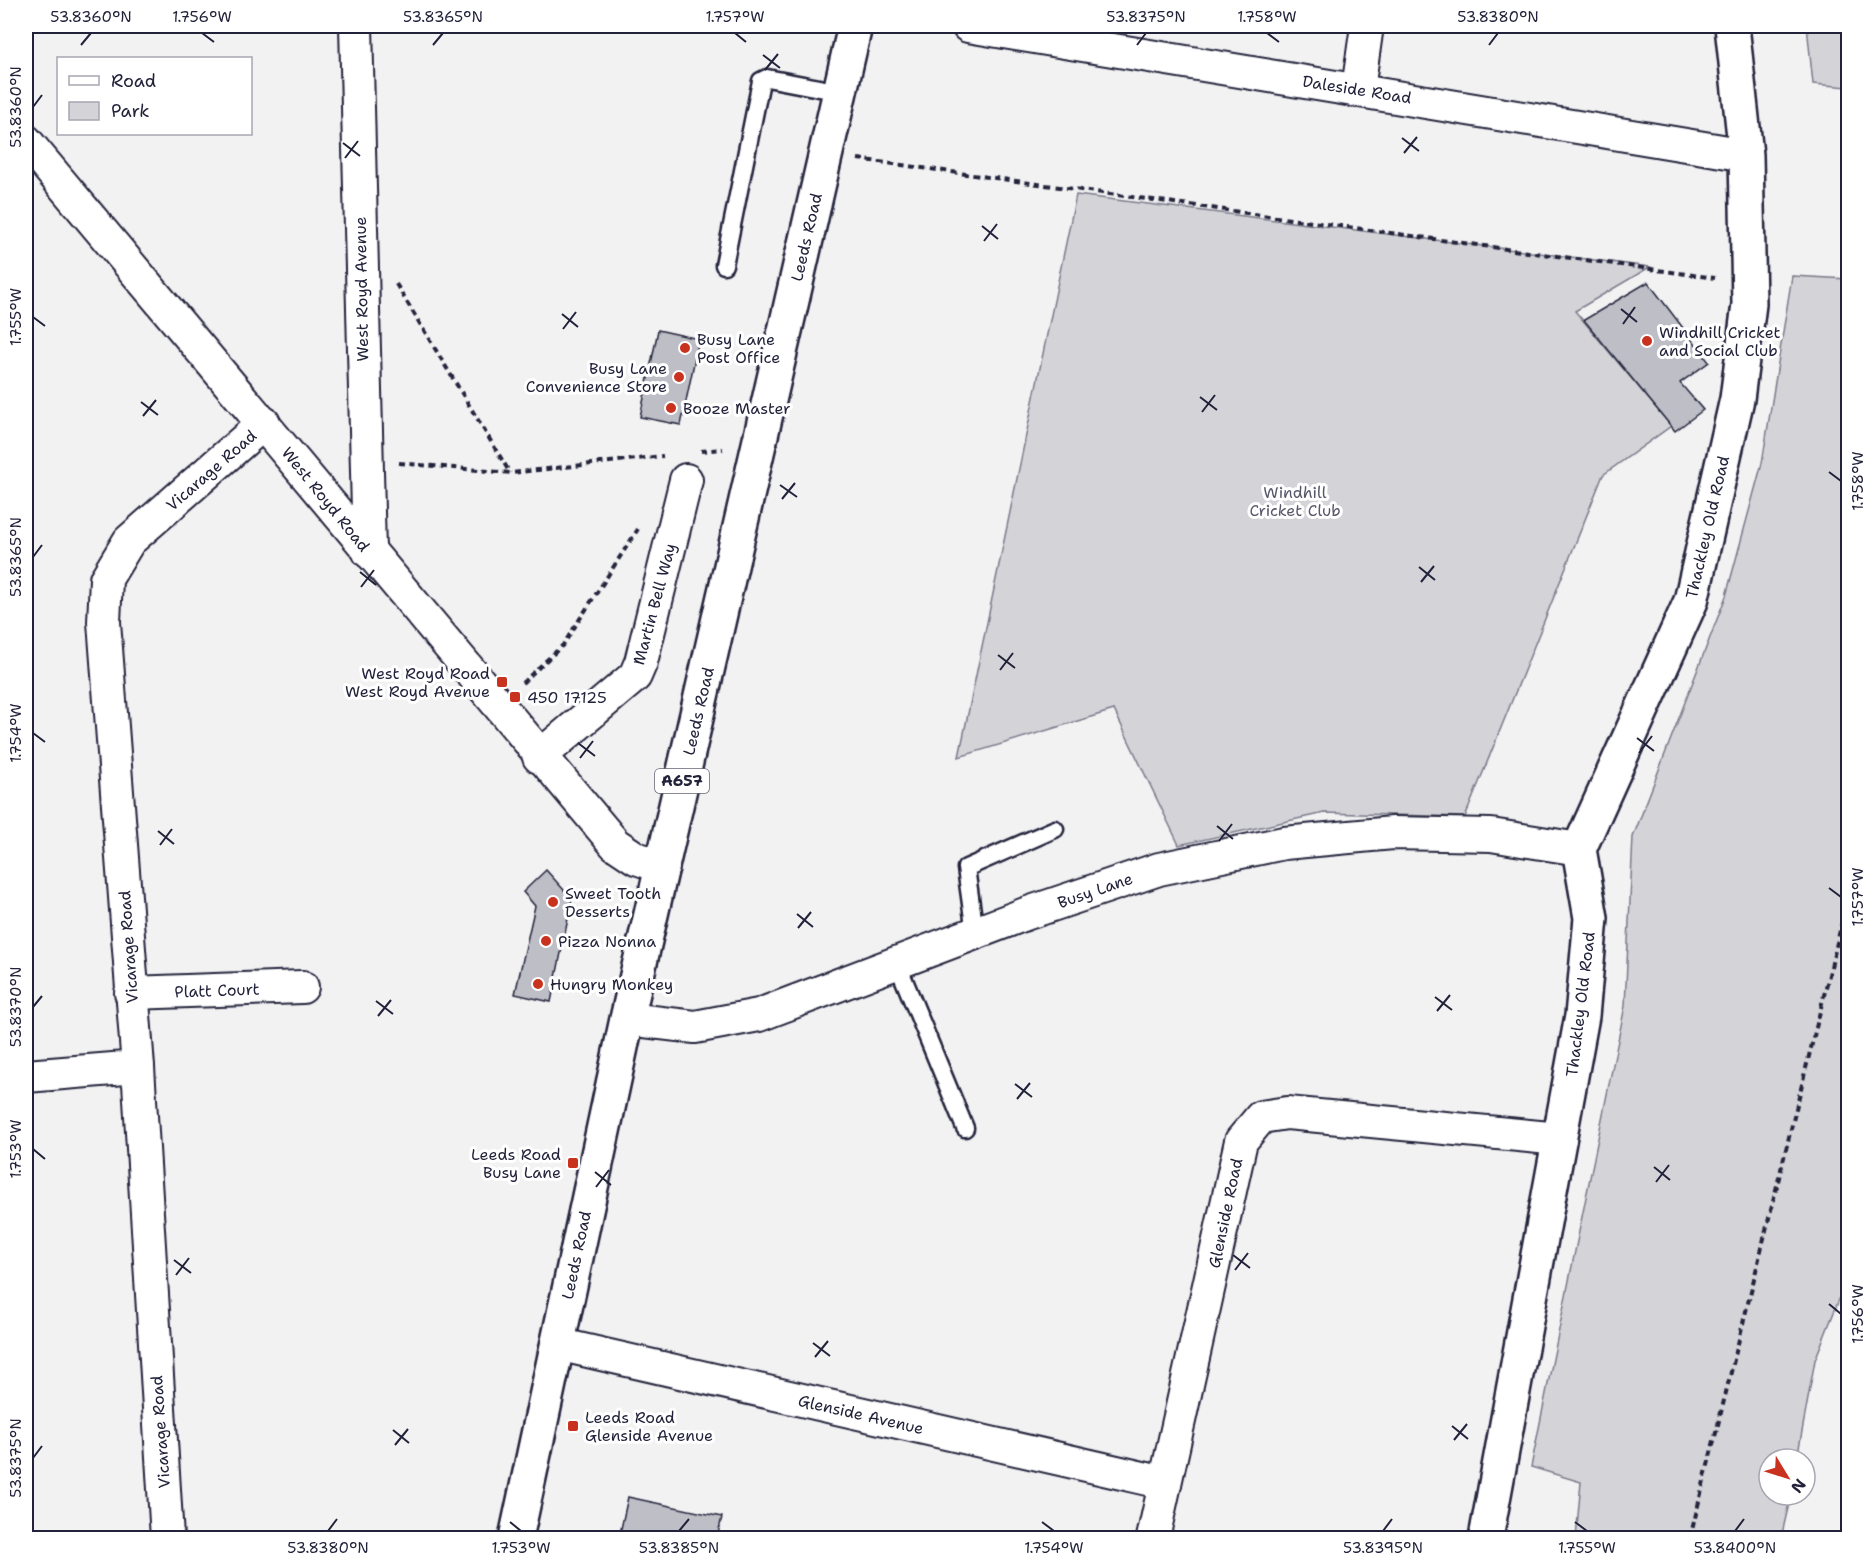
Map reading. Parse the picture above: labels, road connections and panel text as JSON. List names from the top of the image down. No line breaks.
{"streets":{"main road":["Leeds Road","Thackley Old Road","A657"],"street":["Daleside Road","West Royd Avenue","Vicarage Road","West Royd Road","Martin Bell Way","Busy Lane","Platt Court","Glenside Road","Glenside Avenue"]},"crossings":[["Daleside Road","Thackley Old Road"],["Leeds Road","West Royd Road"],["Leeds Road","Busy Lane"],["Leeds Road","Glenside Avenue"],["West Royd Avenue","West Royd Road"],["Vicarage Road","West Royd Road"],["Vicarage Road","Platt Court"],["West Royd Road","Martin Bell Way"],["Thackley Old Road","Busy Lane"],["Thackley Old Road","Glenside Road"],["Glenside Road","Glenside Avenue"]],"parks":["Windhill Cricket Club"],"places":{"other":["Windhill Cricket and Social Club","Busy Lane Post Office","Busy Lane Convenience Store","Booze Master","Sweet Tooth Desserts","Pizza Nonna","Hungry Monkey"],"transit":["West Royd Road West Royd Avenue","450 17125","Leeds Road Busy Lane","Leeds Road Glenside Avenue"]},"legend":["Road","Park"],"north":"bottom right","coordinates":["53.8360°N","1.756°W","53.8365°N","1.757°W","53.8375°N","1.758°W","53.8380°N","1.755°W","1.754°W","53.8370°N","1.753°W","53.8385°N","53.8395°N","53.8400°N"]}
